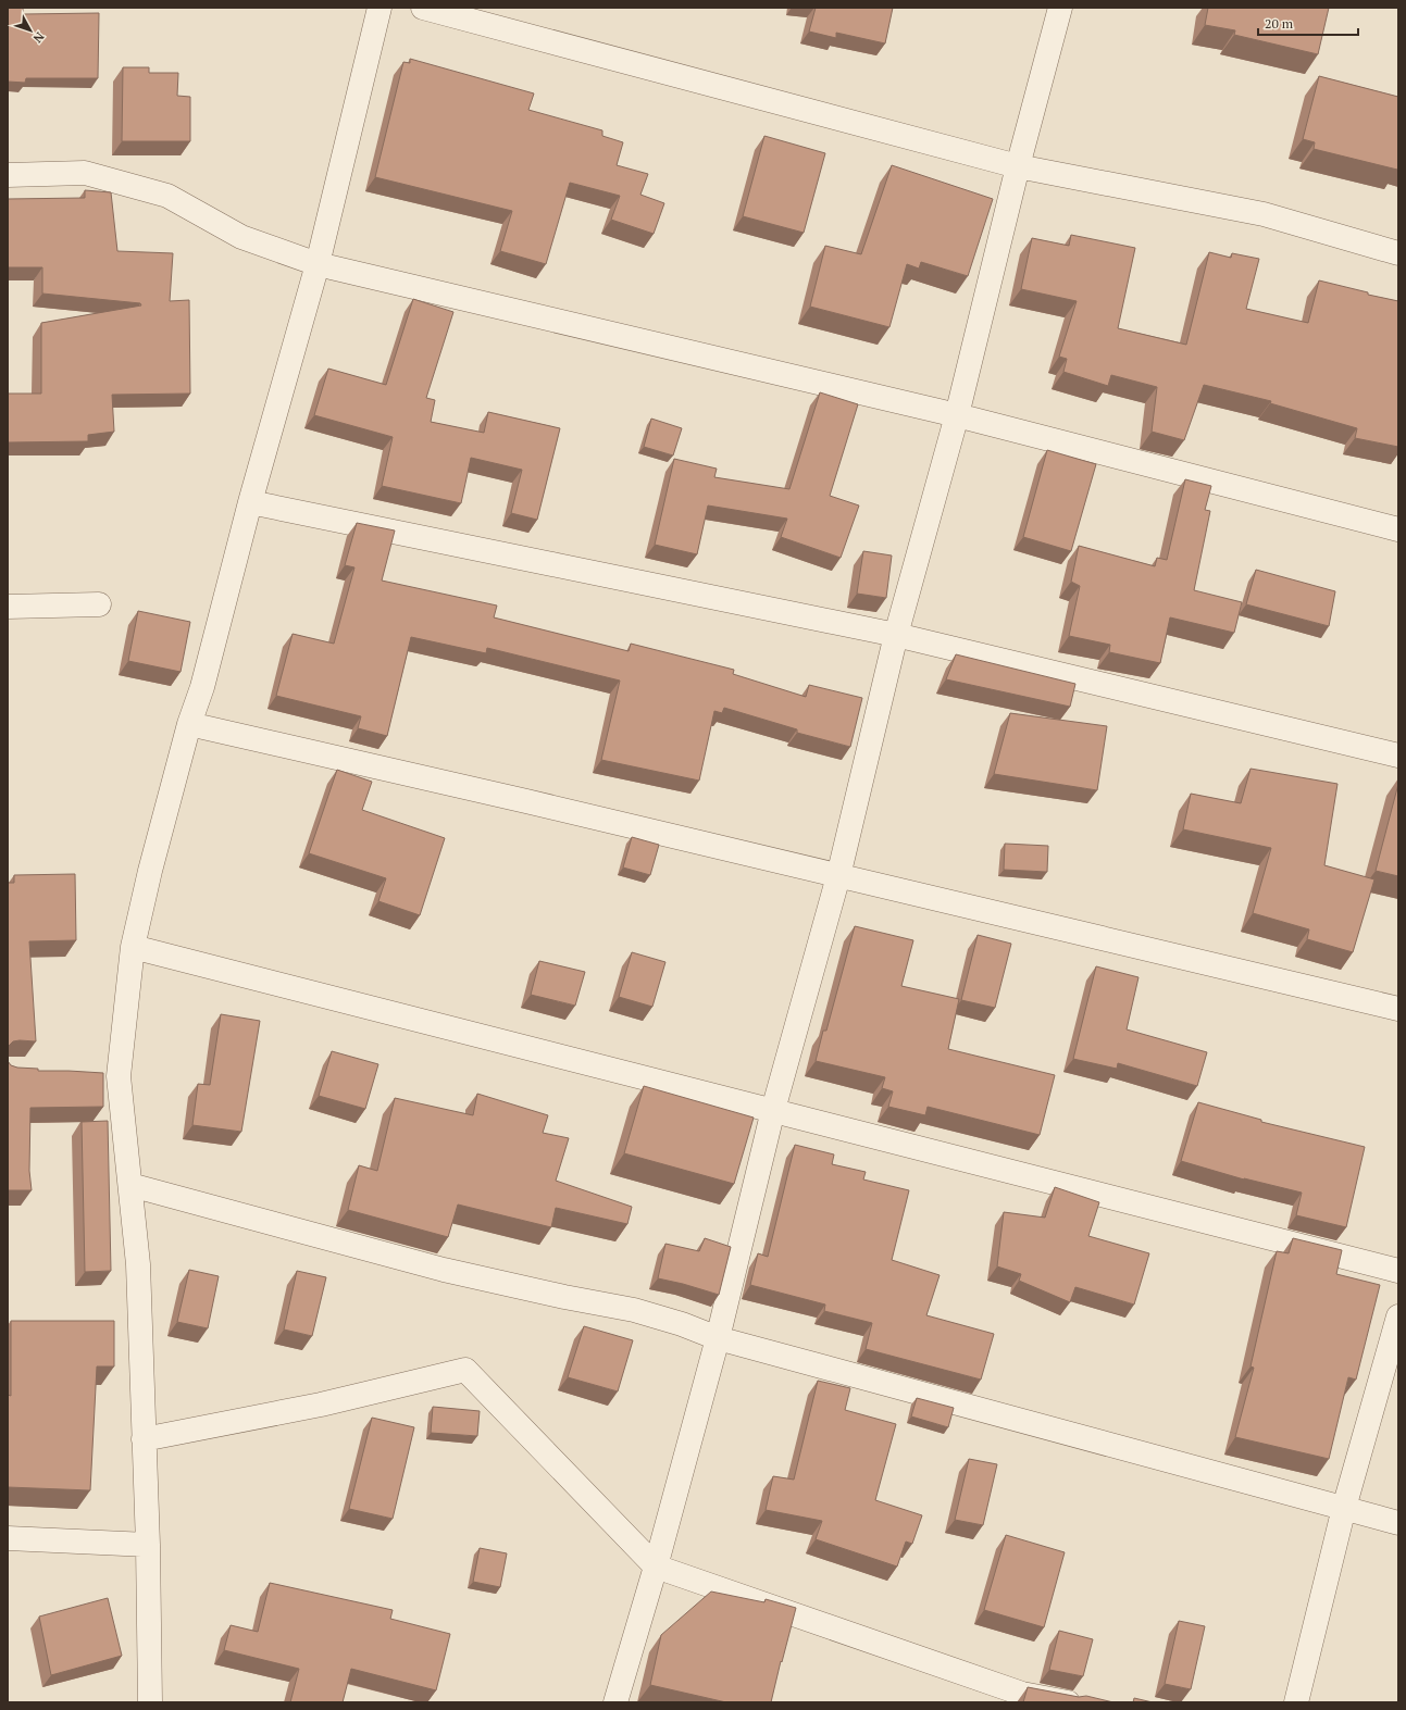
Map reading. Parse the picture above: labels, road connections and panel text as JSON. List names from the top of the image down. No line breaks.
{"scale_bar":"20 m","north":"bottom right"}
